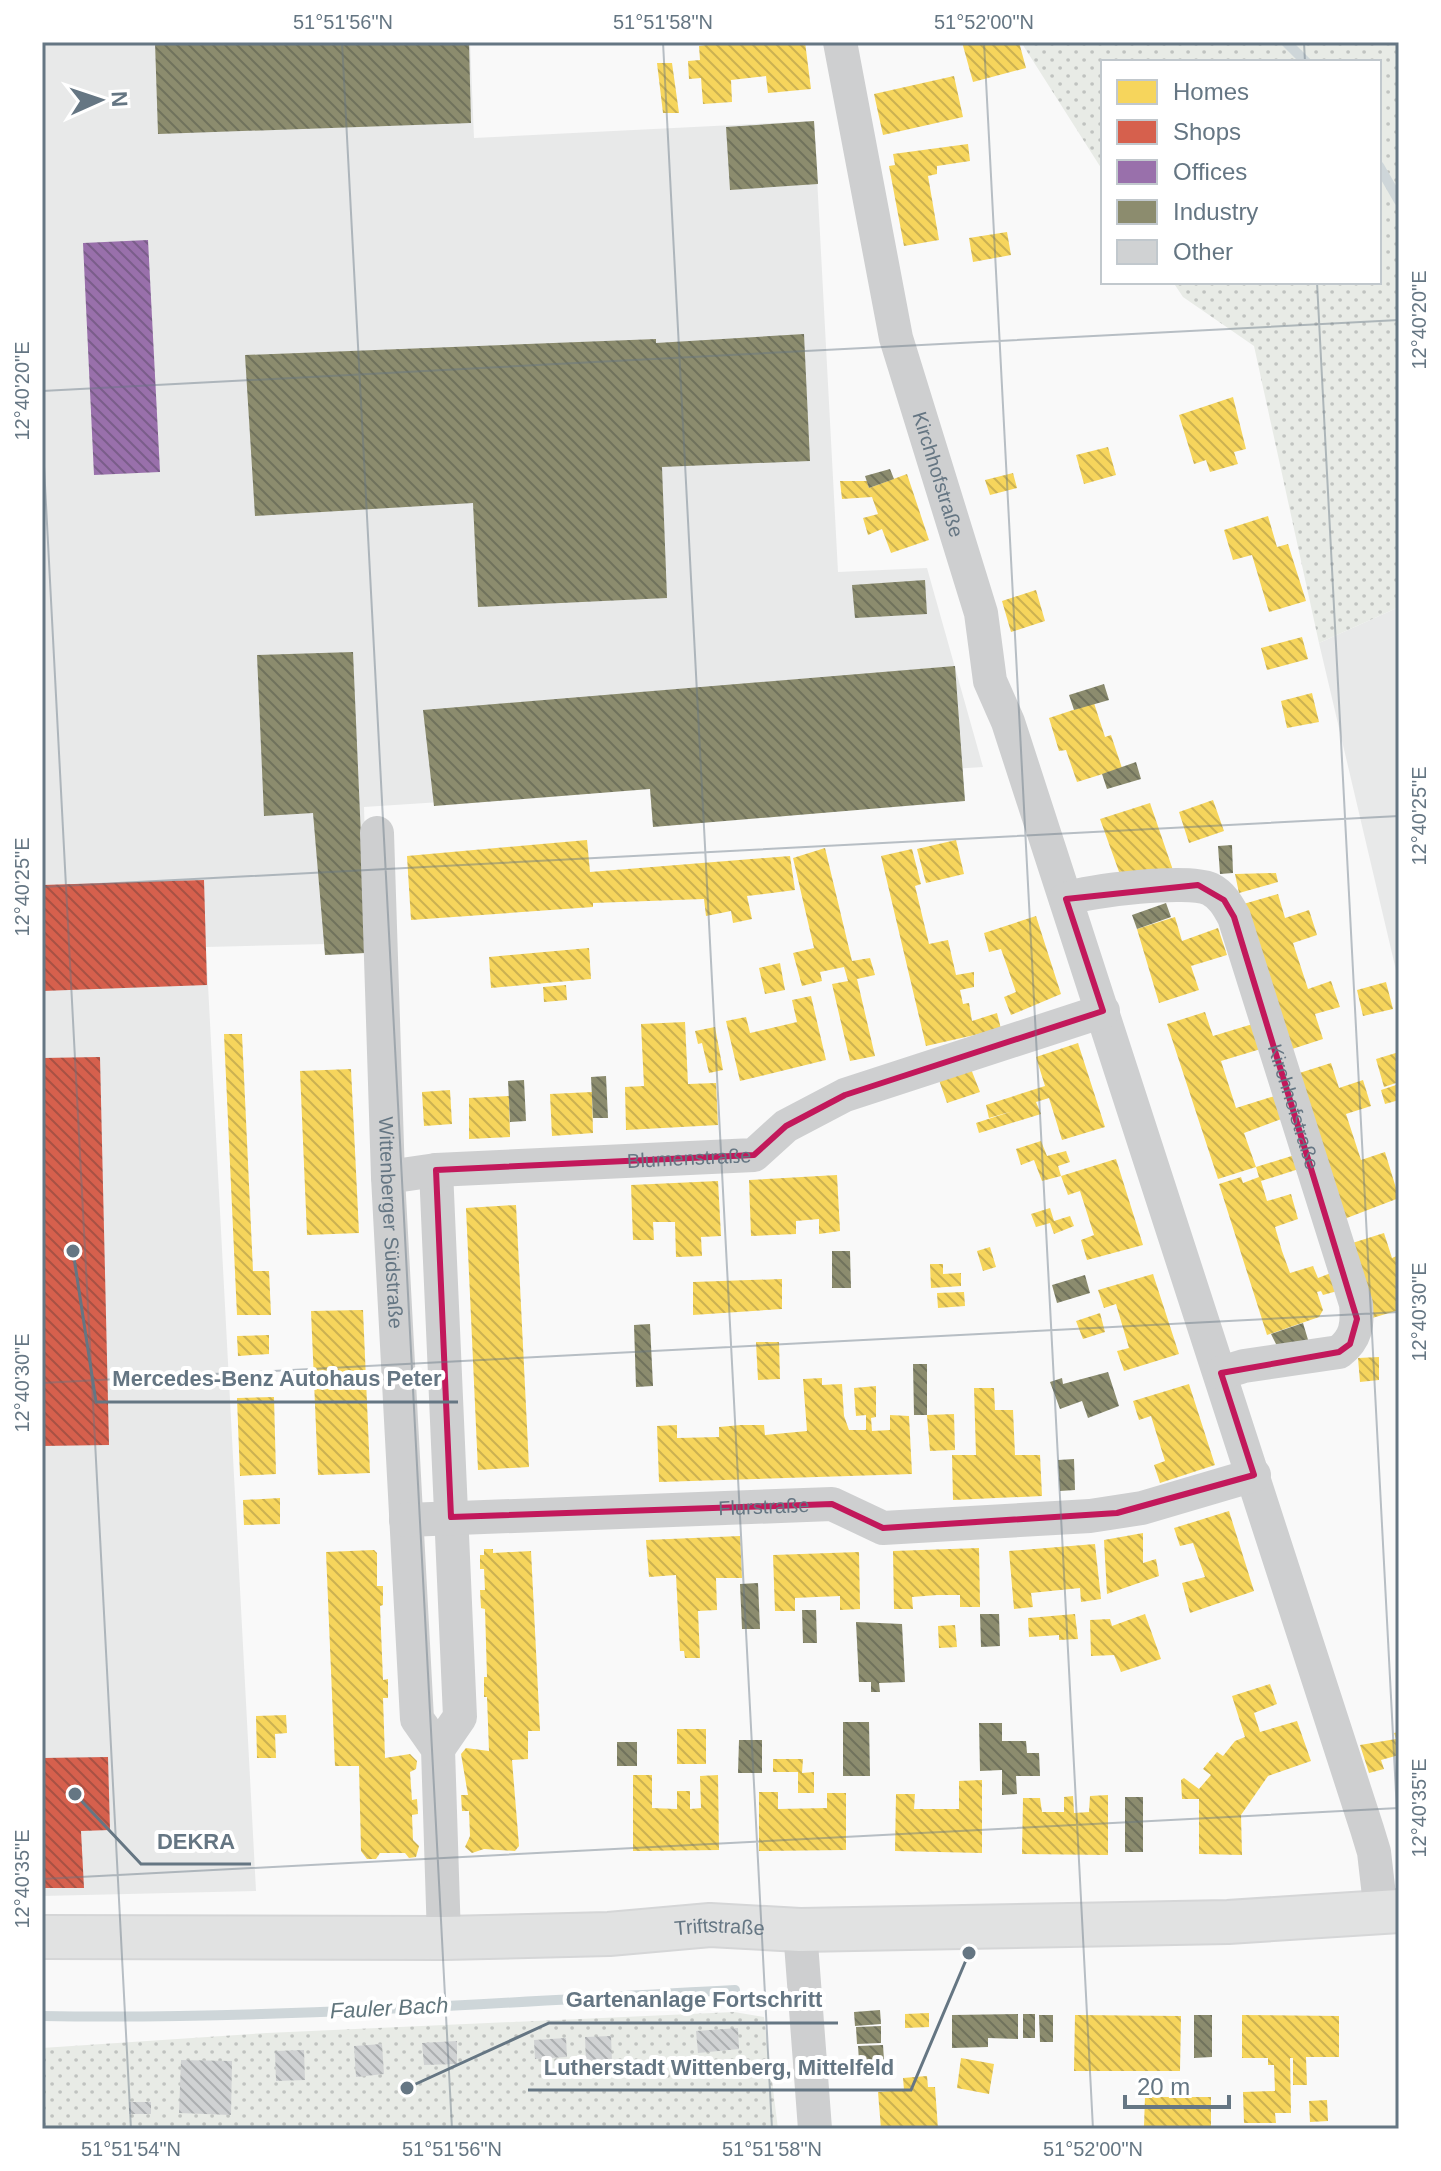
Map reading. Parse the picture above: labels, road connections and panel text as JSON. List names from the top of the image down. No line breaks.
{"streets":{"main road":["Triftstraße"],"street":["Kirchhofstraße","Blumenstraße","Wittenberger Südstraße","Flurstraße"]},"crossings":[["Kirchhofstraße","Blumenstraße"],["Kirchhofstraße","Flurstraße"],["Kirchhofstraße","Triftstraße"],["Blumenstraße","Wittenberger Südstraße"],["Wittenberger Südstraße","Flurstraße"]],"water":["Fauler Bach"],"places":["Mercedes-Benz Autohaus Peter","DEKRA","Lutherstadt Wittenberg, Mittelfeld","Gartenanlage Fortschritt"],"legend":["Homes","Shops","Offices","Industry","Other"],"scale_bar":"20 m","north":"right","coordinates":["51°51'56\"N","51°51'58\"N","51°52'00\"N","12°40'20\"E","12°40'25\"E","12°40'30\"E","12°40'35\"E","51°51'54\"N"]}
